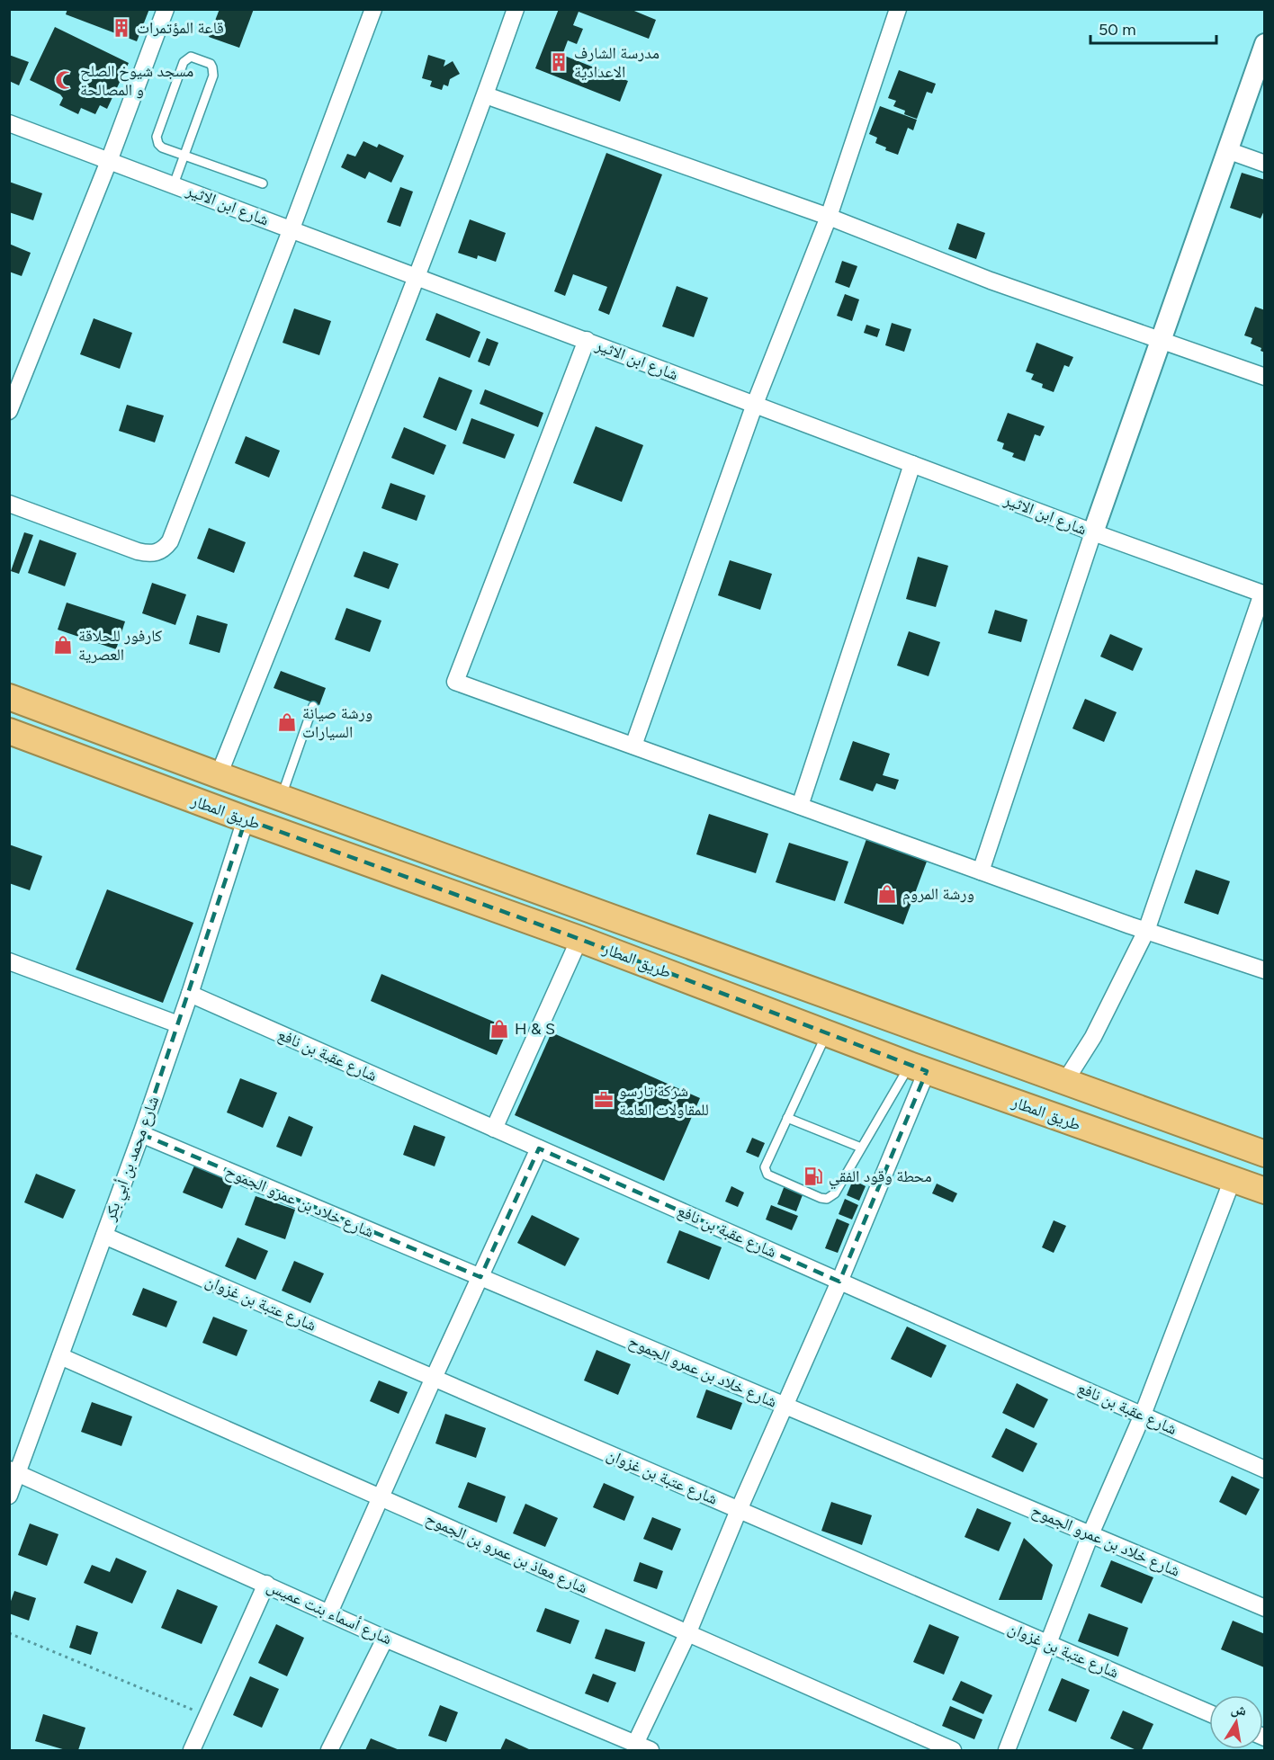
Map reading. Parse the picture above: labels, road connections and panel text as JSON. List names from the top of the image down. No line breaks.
{"streets":{"highway":["طريق المطار"],"street":["شارع ابن الاثير","شارع عقبة بن نافع","شارع محمد بن أبي بكر","شارع خلاد بن عمرو الجموح","شارع عتبة بن غزوان","شارع معاذ بن عمرو بن الجموح","شارع أسماء بنت عميس"]},"crossings":[["طريق المطار","شارع محمد بن أبي بكر"],["شارع عقبة بن نافع","شارع محمد بن أبي بكر"],["شارع محمد بن أبي بكر","شارع خلاد بن عمرو الجموح"],["شارع محمد بن أبي بكر","شارع عتبة بن غزوان"],["شارع محمد بن أبي بكر","شارع معاذ بن عمرو بن الجموح"],["شارع محمد بن أبي بكر","شارع أسماء بنت عميس"]],"places":{"building":["قاعة المؤتمرات","مدرسة الشارف الاعدادية"],"mosque":["مسجد شيوخ الصلح و المصالحة"],"shop":["كارفور للحلاقة العصرية","ورشة صيانة السيارات","ورشة المروم","H & S"],"office":["شركة تارسو للمقاولات العامة"],"fuel station":["محطة وقود الفقي"]},"scale_bar":"50 m","north":"top"}
